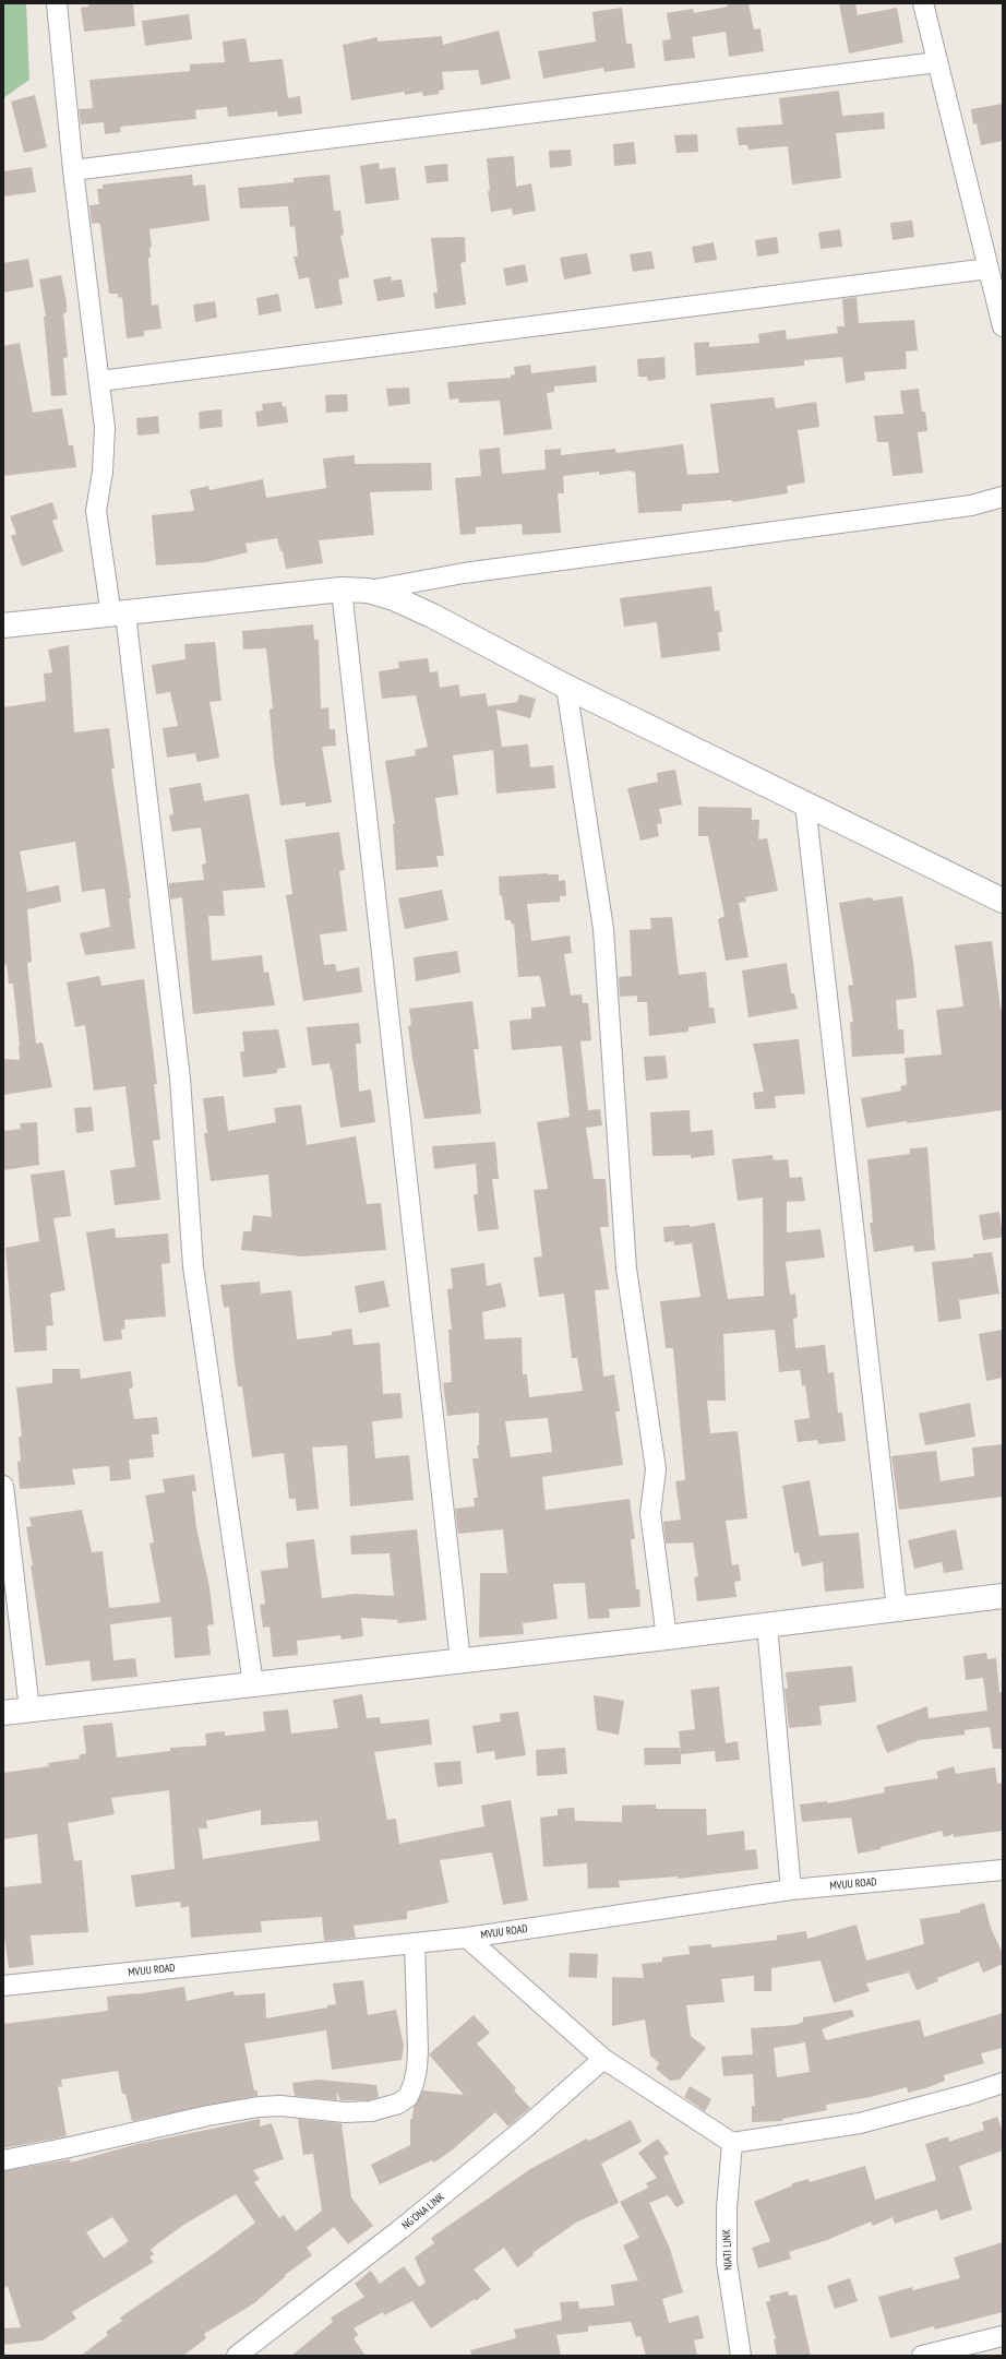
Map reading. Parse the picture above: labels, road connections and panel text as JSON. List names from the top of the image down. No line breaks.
{"streets":{"street":["MVUU ROAD","NG'ONA LINK","NJATI LINK"]}}
